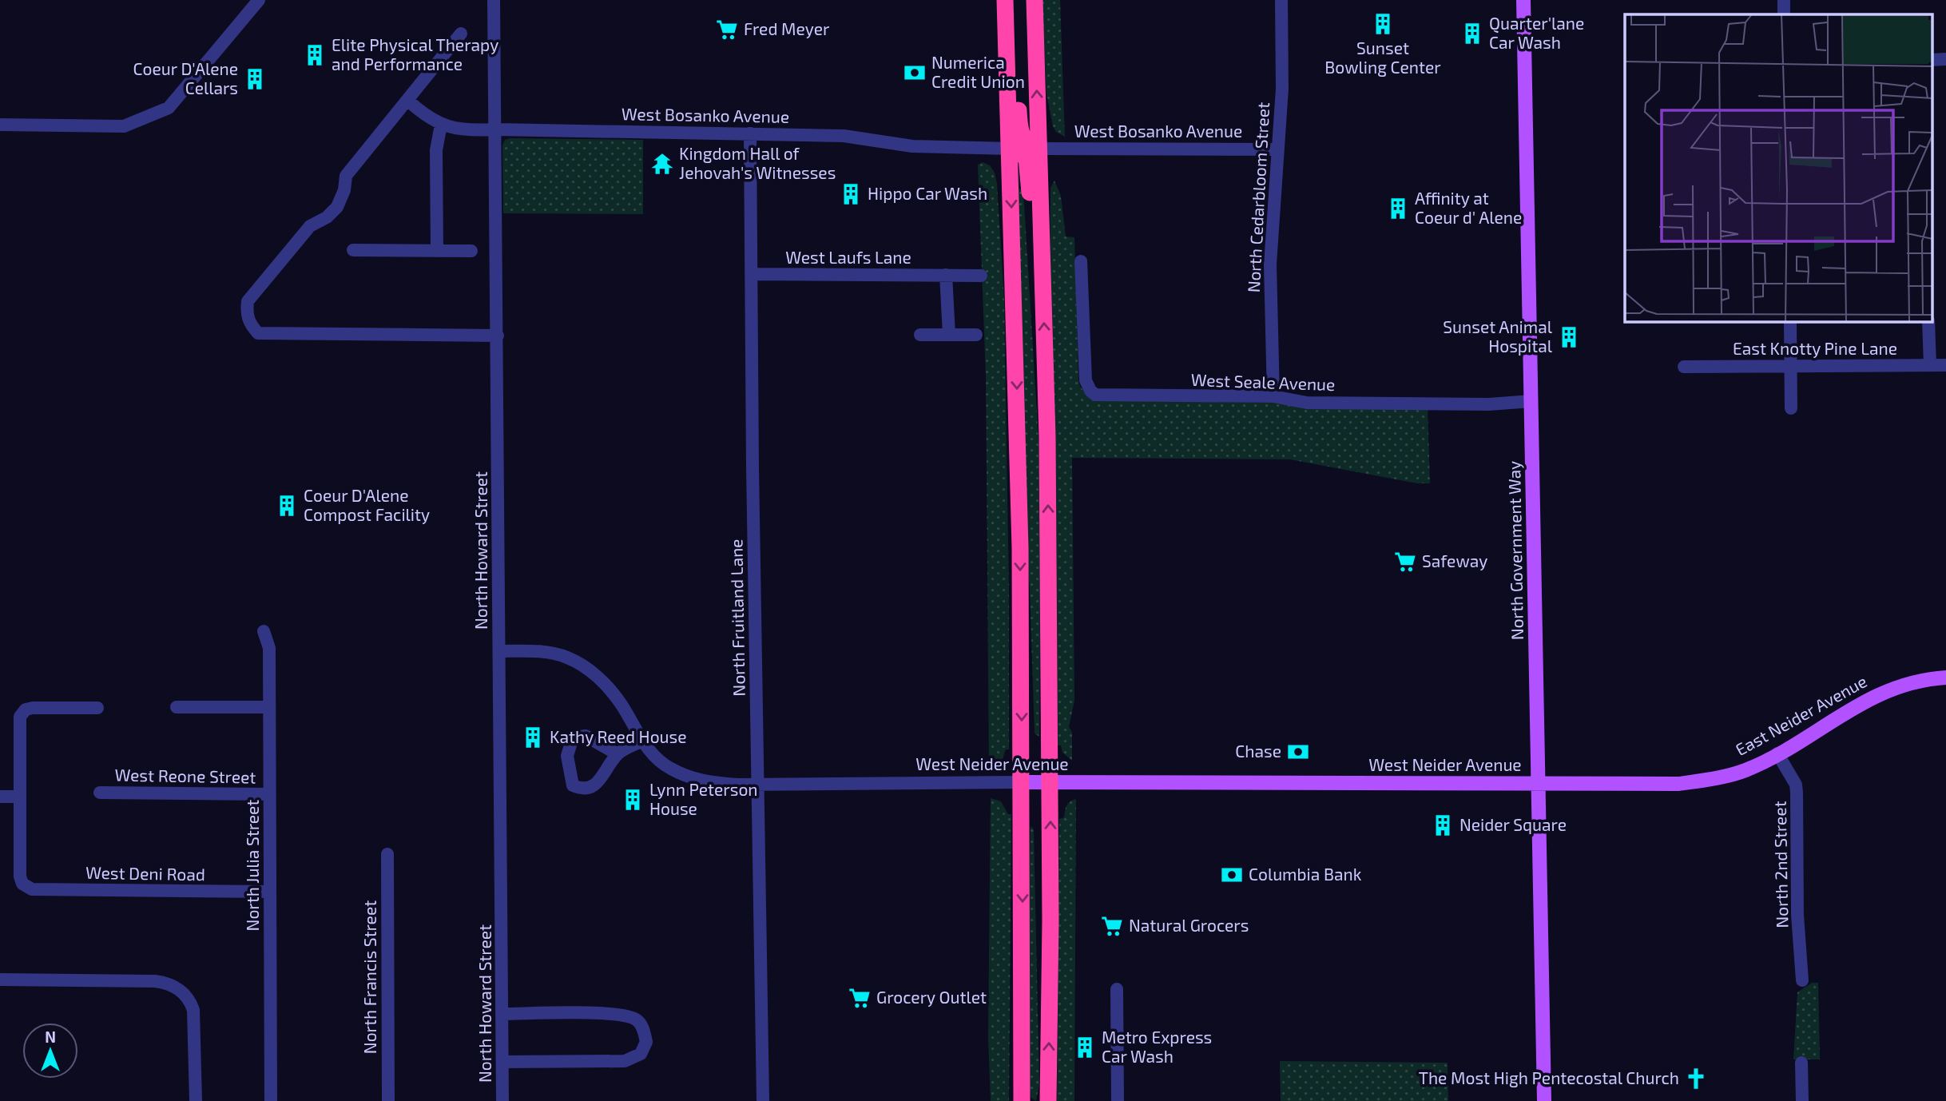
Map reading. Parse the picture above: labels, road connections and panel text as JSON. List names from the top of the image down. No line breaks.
{"streets":{"main road":["North Government Way","East Neider Avenue","West Neider Avenue"],"street":["West Bosanko Avenue","North Cedarbloom Street","West Laufs Lane","East Knotty Pine Lane","West Seale Avenue","North Howard Street","North Fruitland Lane","West Reone Street","North 2nd Street","North Julia Street","West Deni Road","North Francis Street"]},"crossings":[["West Bosanko Avenue","North Cedarbloom Street"],["West Bosanko Avenue","North Howard Street"],["West Bosanko Avenue","North Fruitland Lane"],["North Cedarbloom Street","West Seale Avenue"],["West Laufs Lane","North Fruitland Lane"],["West Seale Avenue","North Government Way"],["North Howard Street","West Neider Avenue"],["North Government Way","East Neider Avenue"],["North Government Way","West Neider Avenue"],["North Fruitland Lane","West Neider Avenue"],["East Neider Avenue","West Neider Avenue"],["East Neider Avenue","North 2nd Street"],["West Reone Street","North Julia Street"],["North Julia Street","West Deni Road"]],"places":{"building":["Sunset Bowling Center","Quarter'lane Car Wash","Elite Physical Therapy and Performance","Coeur D'Alene Cellars","Hippo Car Wash","Affinity at Coeur d' Alene","Sunset Animal Hospital","Coeur D'Alene Compost Facility","Kathy Reed House","Lynn Peterson House","Neider Square","Metro Express Car Wash"],"supermarket":["Fred Meyer","Safeway","Natural Grocers","Grocery Outlet"],"bank":["Numerica Credit Union","Chase","Columbia Bank"],"temple":["Kingdom Hall of Jehovah's Witnesses"],"church":["The Most High Pentecostal Church"]},"north":"top"}
